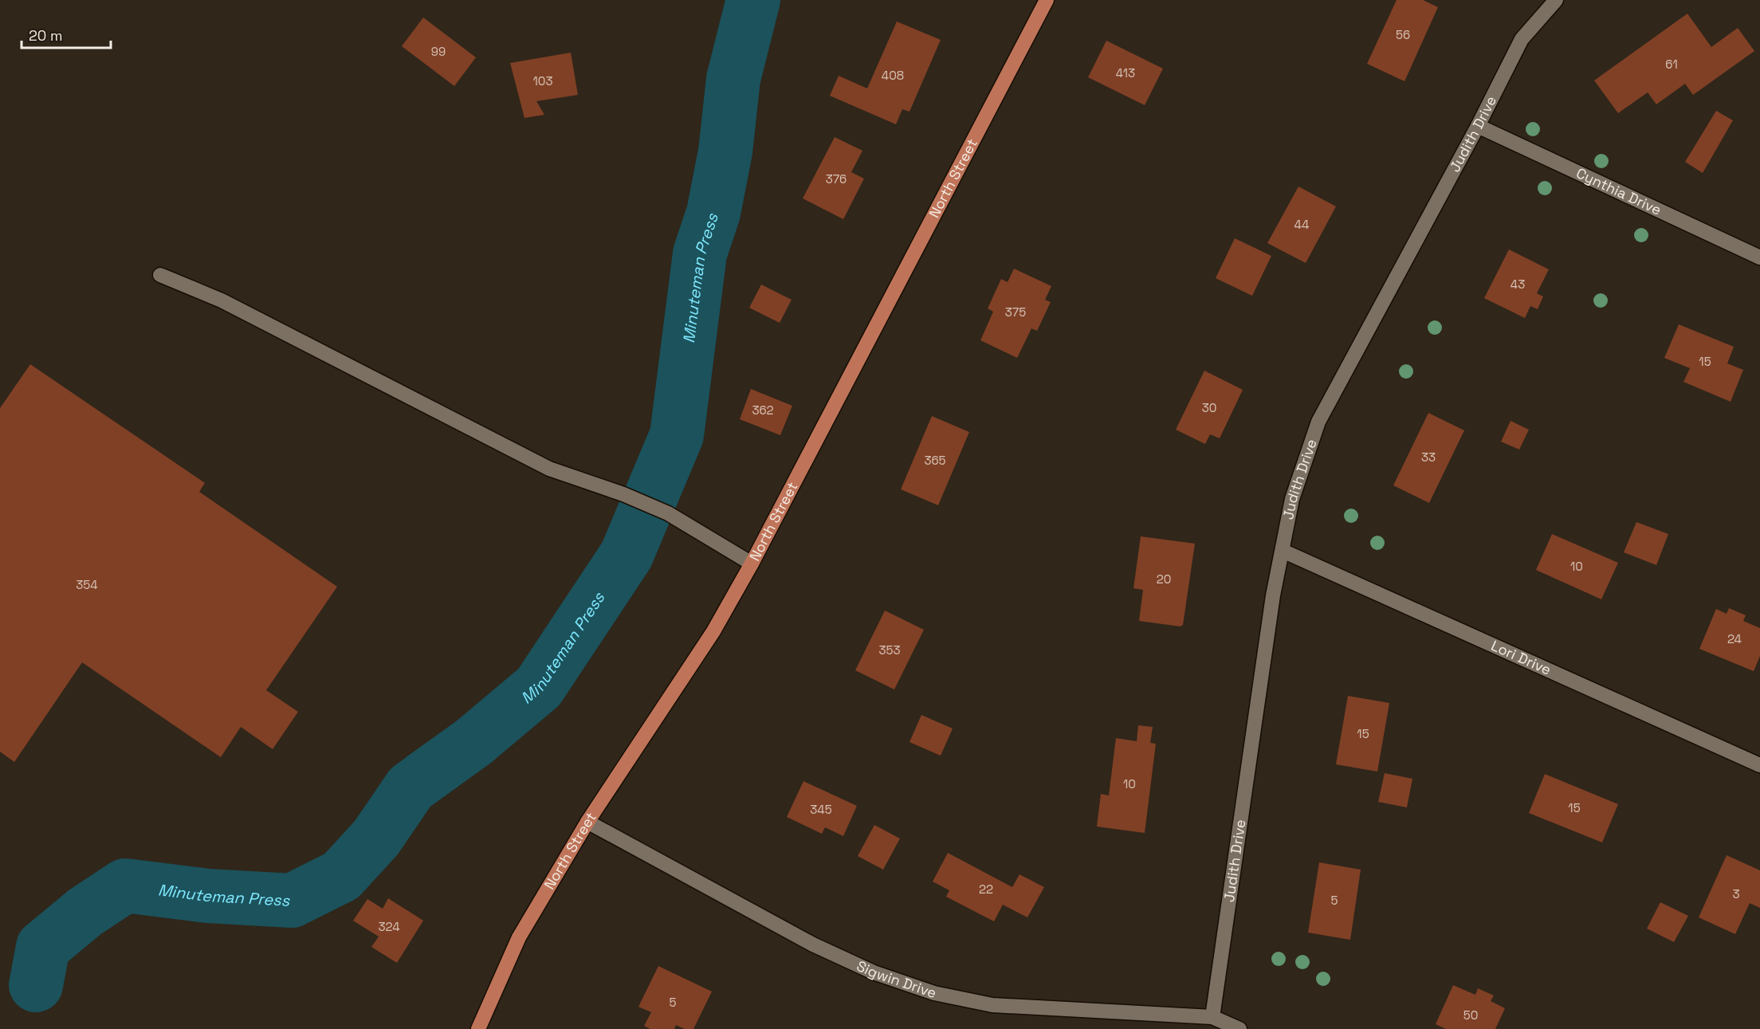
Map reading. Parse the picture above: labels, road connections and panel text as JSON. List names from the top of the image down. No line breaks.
{"streets":{"main road":["North Street"],"street":["Judith Drive","Cynthia Drive","Lori Drive","Sigwin Drive"]},"crossings":[["Judith Drive","Cynthia Drive"],["Judith Drive","Lori Drive"],["Judith Drive","Sigwin Drive"],["North Street","Sigwin Drive"]],"water":["Minuteman Press"],"house_numbers":["56","99","61","413","408","103","376","44","43","375","15","30","362","33","365","10","20","354","24","353","15","10","15","345","22","3","5","324","5","50"],"scale_bar":"20 m"}
